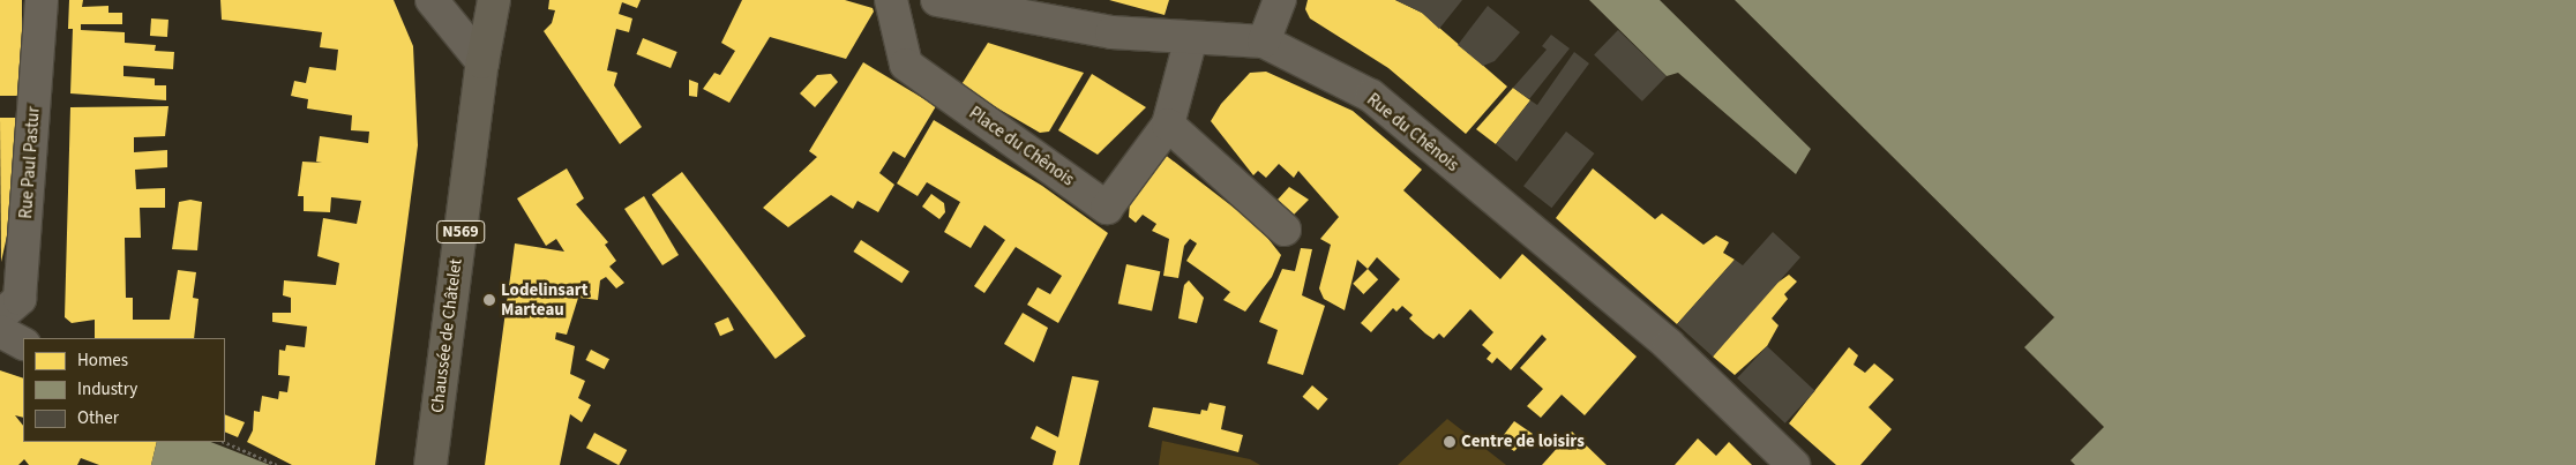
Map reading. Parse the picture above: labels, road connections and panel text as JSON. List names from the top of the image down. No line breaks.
{"streets":{"main road":["N569","Chaussée de Châtelet"],"street":["Rue du Chênois","Place du Chênois","Rue Paul Pastur"]},"crossings":[["Rue du Chênois","Place du Chênois"]],"places":["Lodelinsart Marteau","Centre de loisirs"],"legend":["Homes","Industry","Other"]}
